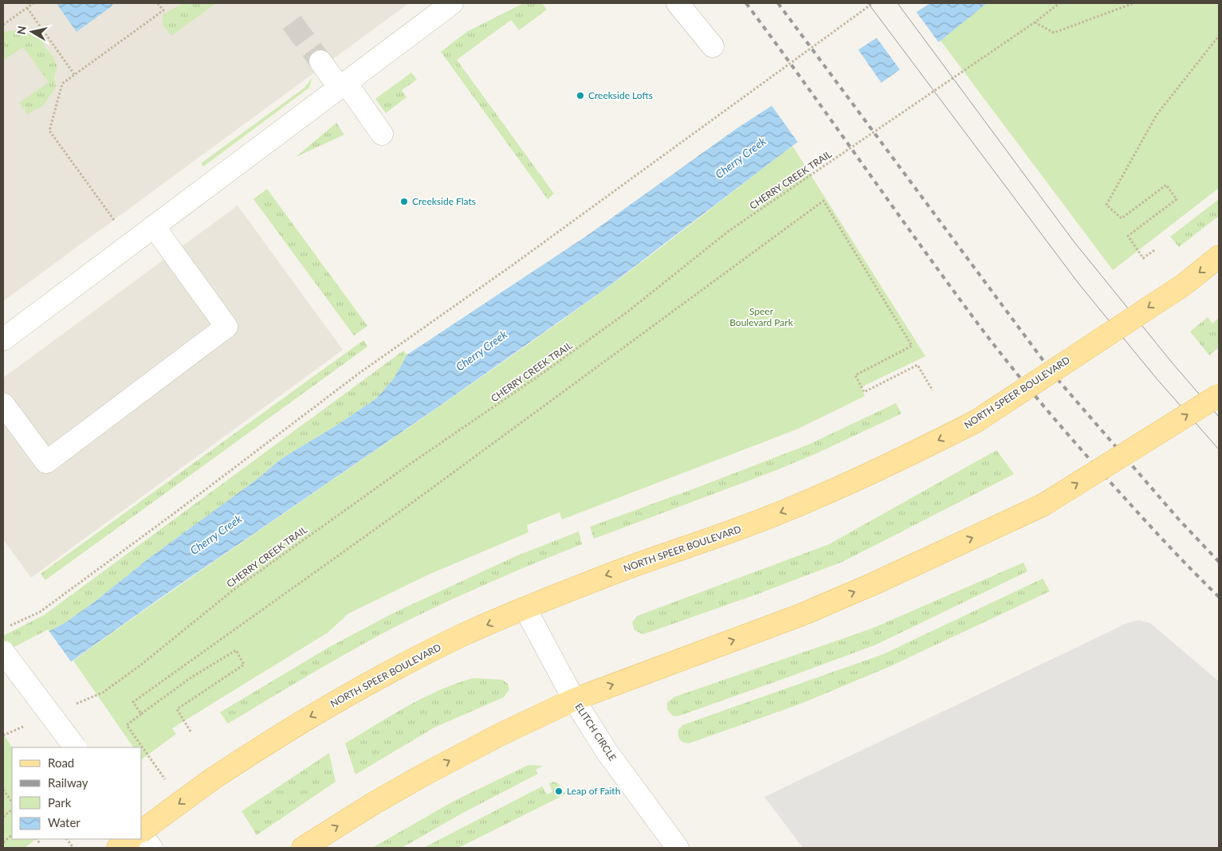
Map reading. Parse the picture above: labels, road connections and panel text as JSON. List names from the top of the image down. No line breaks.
{"streets":{"main road":["NORTH SPEER BOULEVARD"],"street":["ELITCH CIRCLE"],"path":["CHERRY CREEK TRAIL"]},"crossings":[["NORTH SPEER BOULEVARD","ELITCH CIRCLE"]],"water":["Cherry Creek"],"parks":["Speer Boulevard Park"],"places":["Creekside Lofts","Creekside Flats","Leap of Faith"],"legend":["Road","Railway","Park","Water"],"north":"left"}
